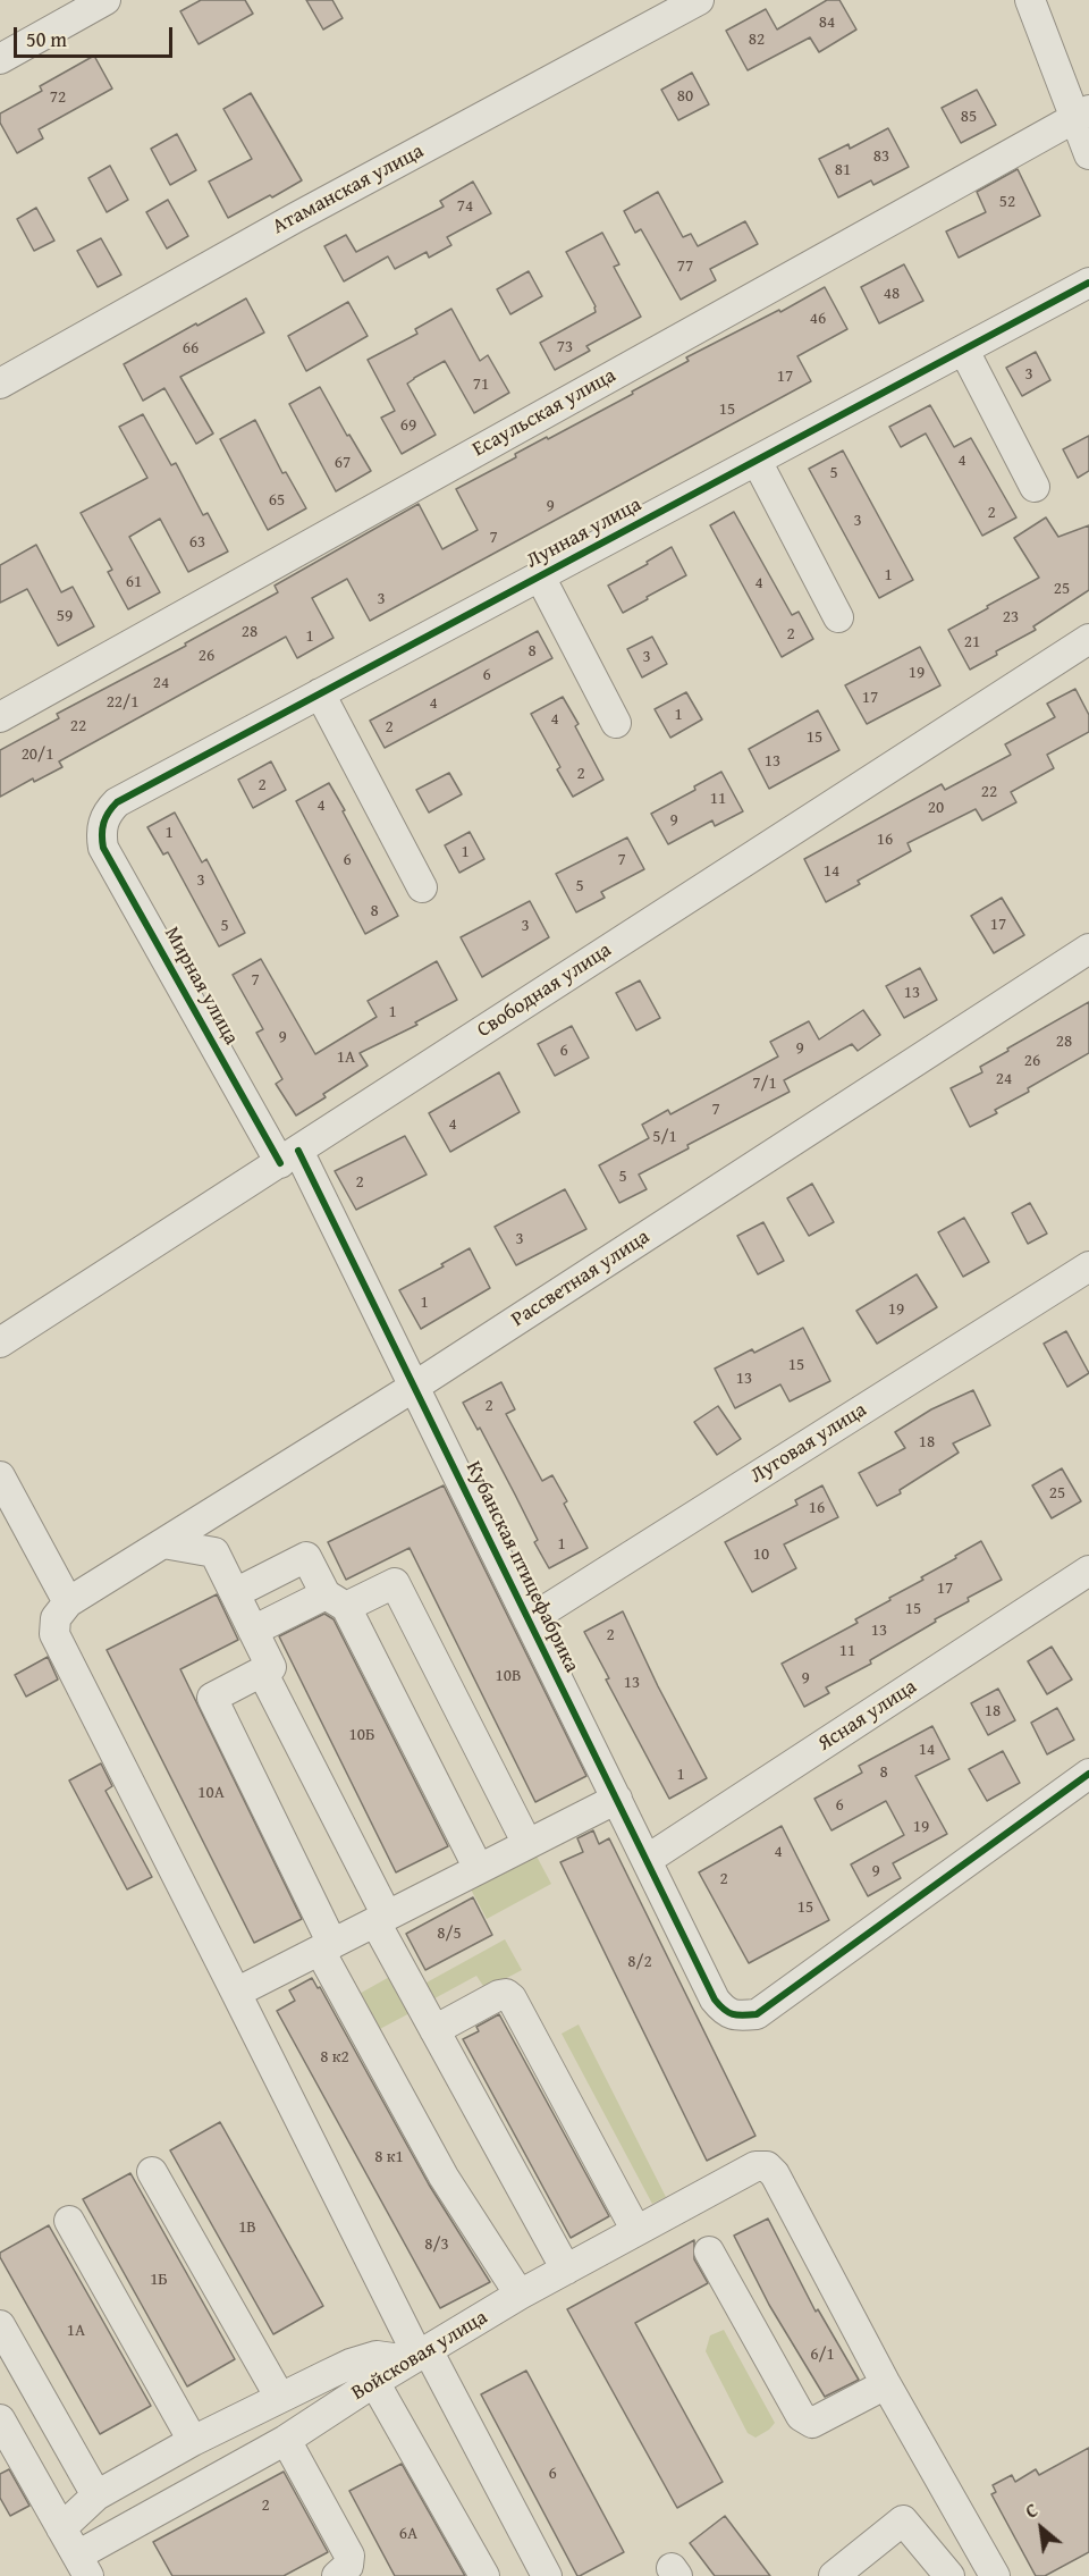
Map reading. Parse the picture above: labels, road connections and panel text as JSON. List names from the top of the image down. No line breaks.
{"streets":{"street":["Атаманская улица","Есаульская улица","Лунная улица","Мирная улица","Свободная улица","Рассветная улица","Луговая улица","Кубанская птицефабрика","Ясная улица","Войсковая улица"]},"crossings":[["Лунная улица","Мирная улица"],["Мирная улица","Свободная улица"],["Мирная улица","Кубанская птицефабрика"],["Свободная улица","Кубанская птицефабрика"],["Рассветная улица","Кубанская птицефабрика"],["Луговая улица","Кубанская птицефабрика"],["Кубанская птицефабрика","Ясная улица"]],"house_numbers":["84","82","80","72","85","83","81","52","74","77","48","46","73","66","3","17","71","15","69","4","67","5","65","9","2","3","7","63","1","61","4","25","3","59","23","28","2","1","21","8","26","3","19","6","24","17","22/1","4","1","4","22","2","15","20/1","13","2","2","22","11","4","20","9","1","16","1","6","7","14","3","5","8","17","5","3","7","13","1","9","28","9","6","1А","26","24","7/1","7","4","5/1","5","2","3","1","19","15","13","2","18","25","16","1","10","17","15","13","2","11","10В","9","13","18","10Б","14","8","1","10А","6","19","4","9","2","15","8/5","8/2","8 к2","8 к1","1В","8/3","1Б","1А","6/1","6","2","6А"],"scale_bar":"50 m","north":"top left"}
